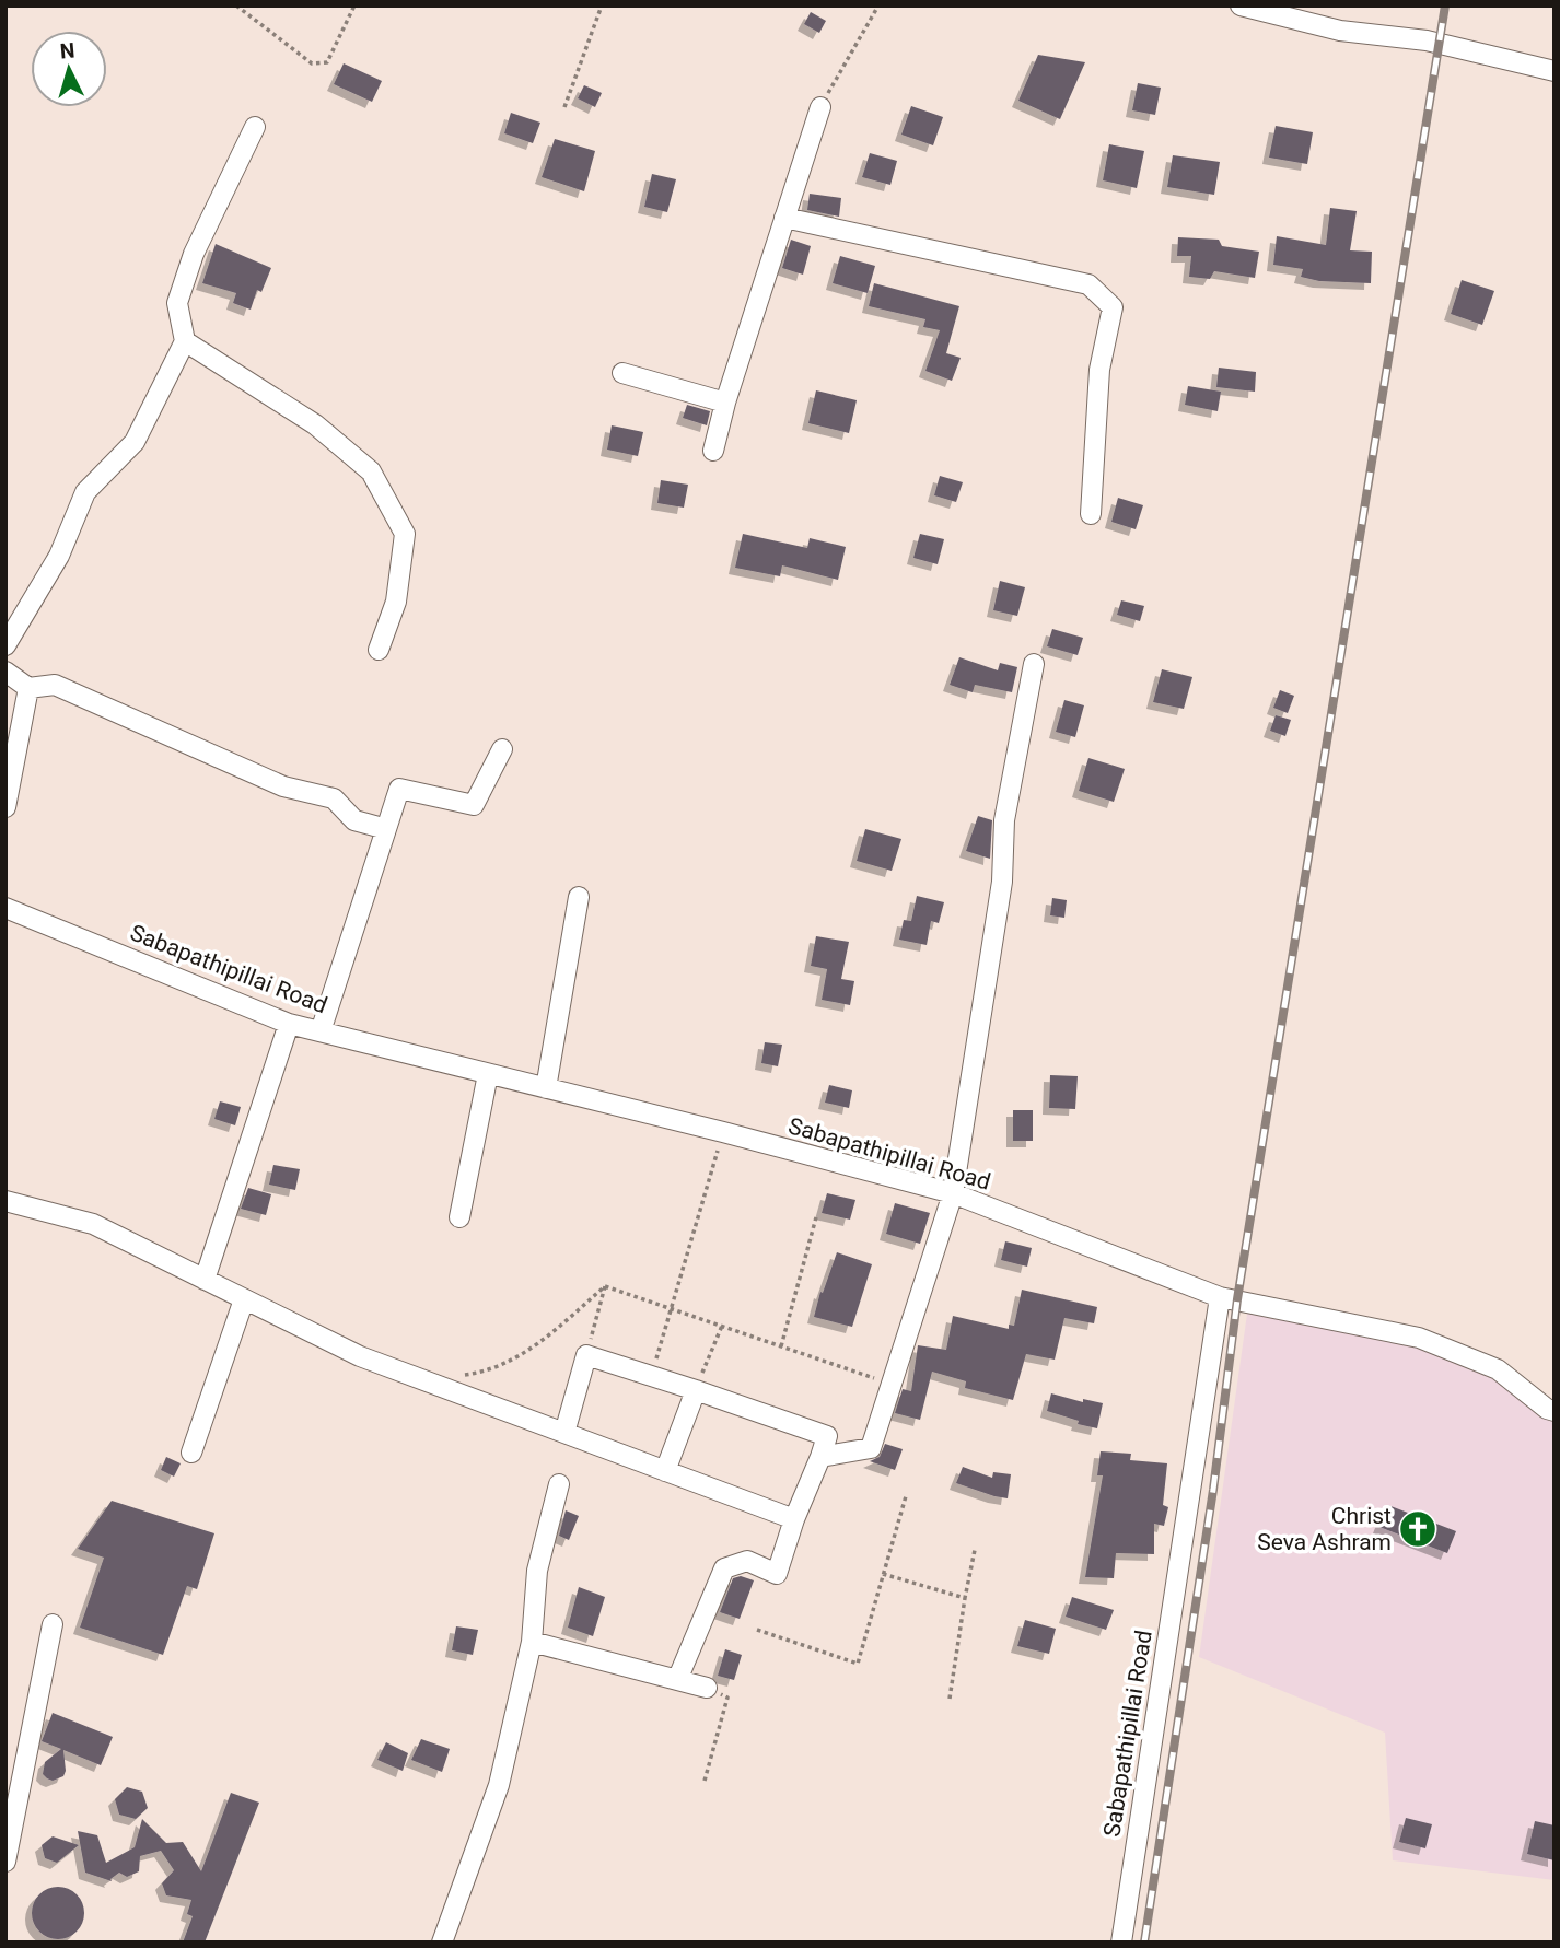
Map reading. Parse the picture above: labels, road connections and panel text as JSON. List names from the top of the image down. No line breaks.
{"streets":{"street":["Sabapathipillai Road"]},"places":{"church":["Christ Seva Ashram"]},"north":"top"}
